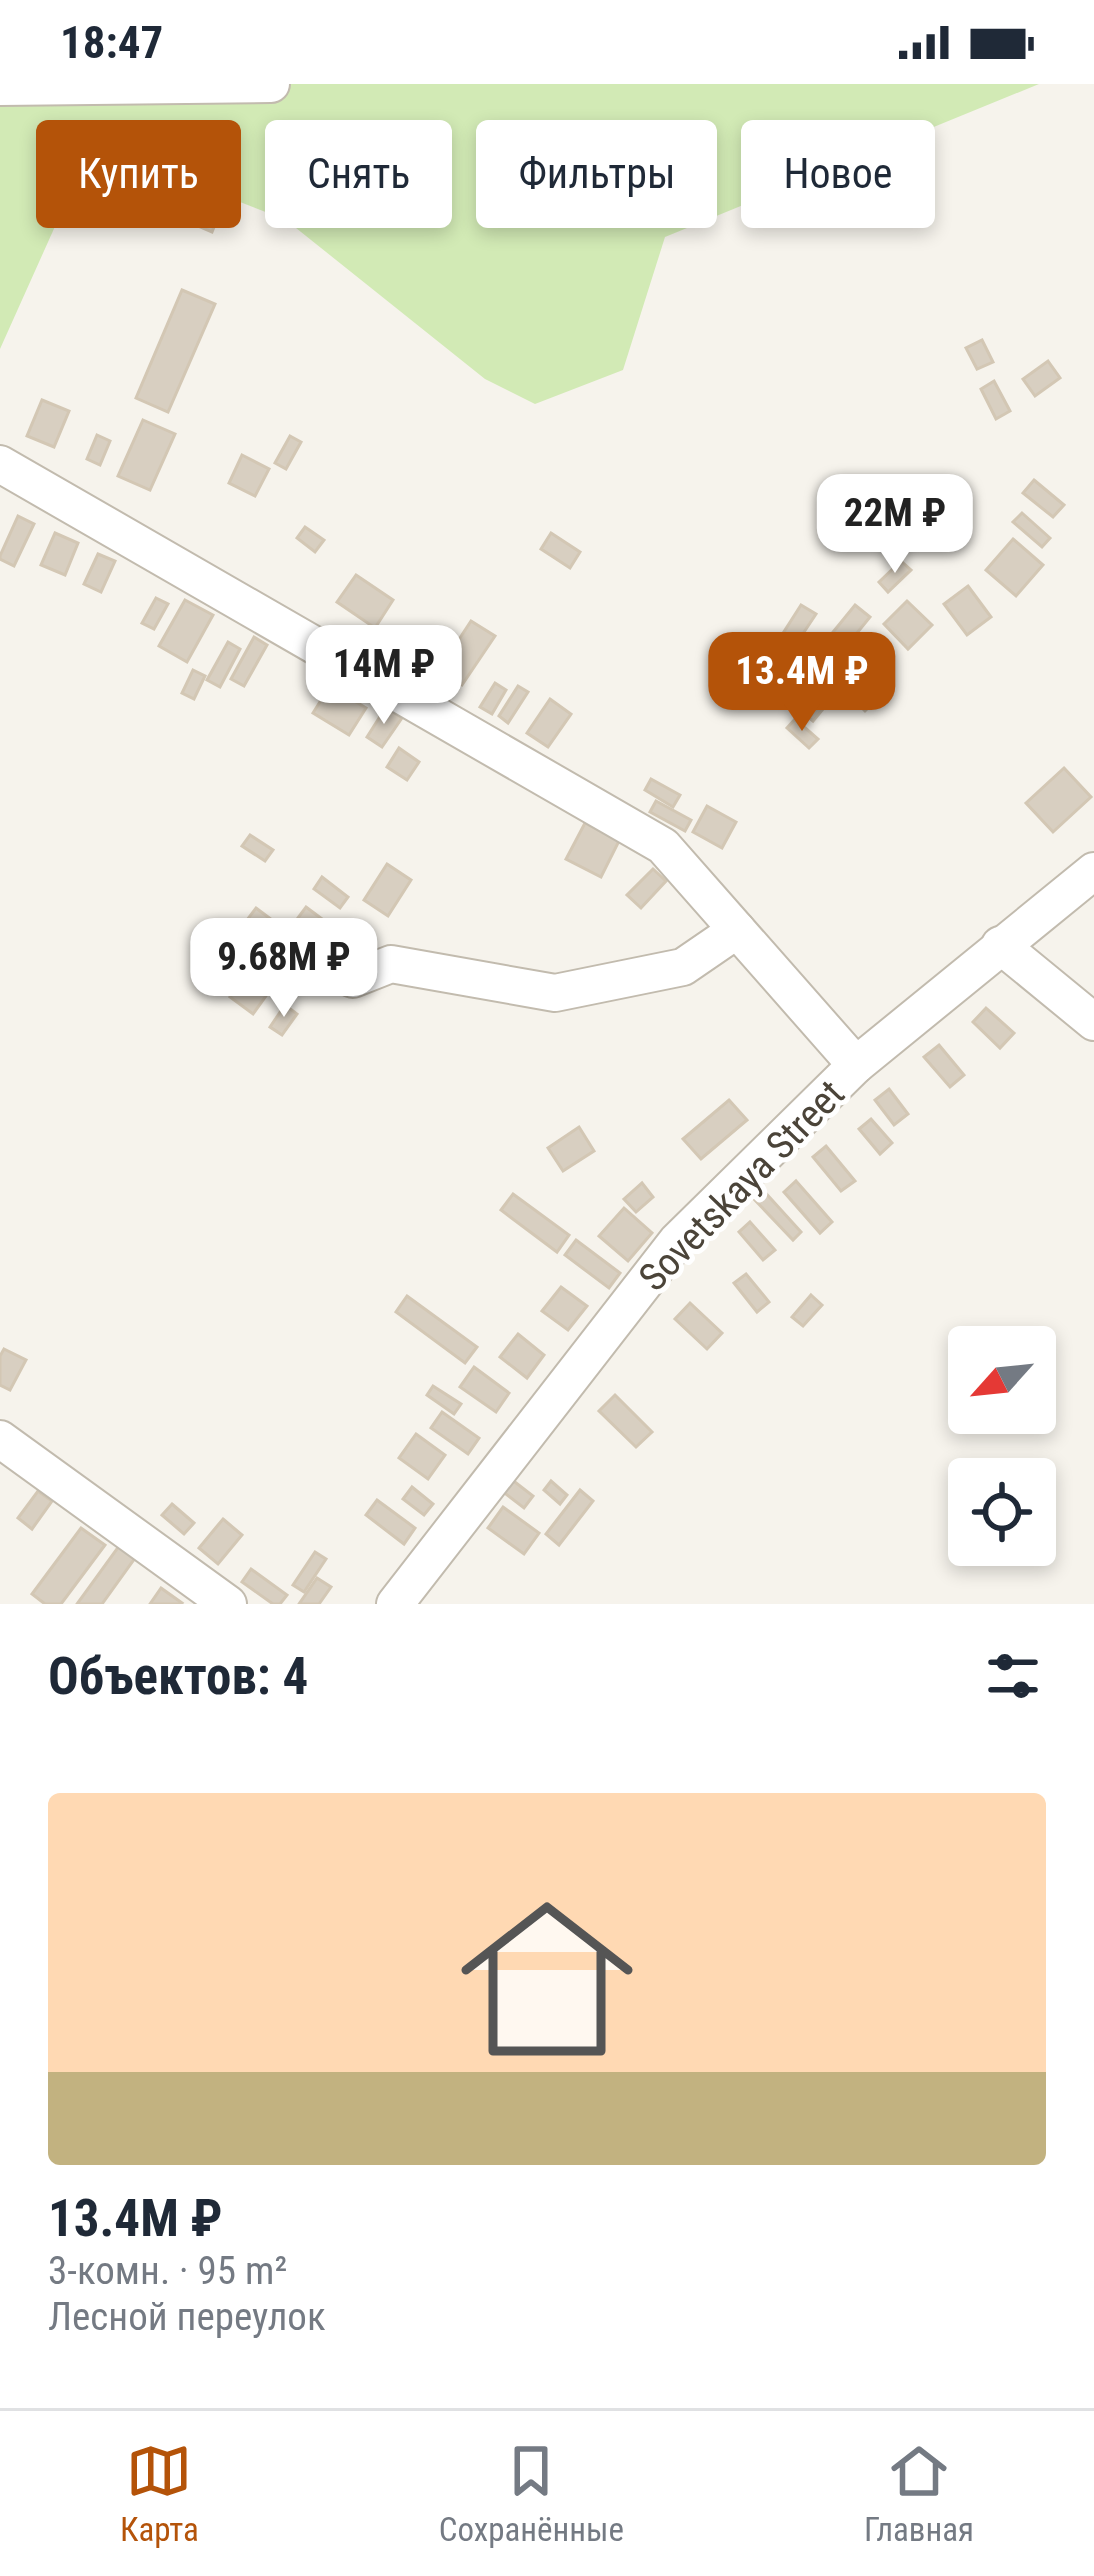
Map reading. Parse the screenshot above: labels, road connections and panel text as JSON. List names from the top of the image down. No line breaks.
{"streets":{"street":["Sovetskaya Street"]},"north":"bottom left","page":{"status":"18:47","chip":["Купить","Снять","Фильтры","Новое"],"price":["22M ₽","14M ₽","13.4M ₽","9.68M ₽"],"heading":"Объектов: 4","list":[{"name":"13.4M ₽","note":"3-комн. · 95 m² · Лесной переулок"}],"tabs":["Карта","Сохранённые","Главная"]}}
